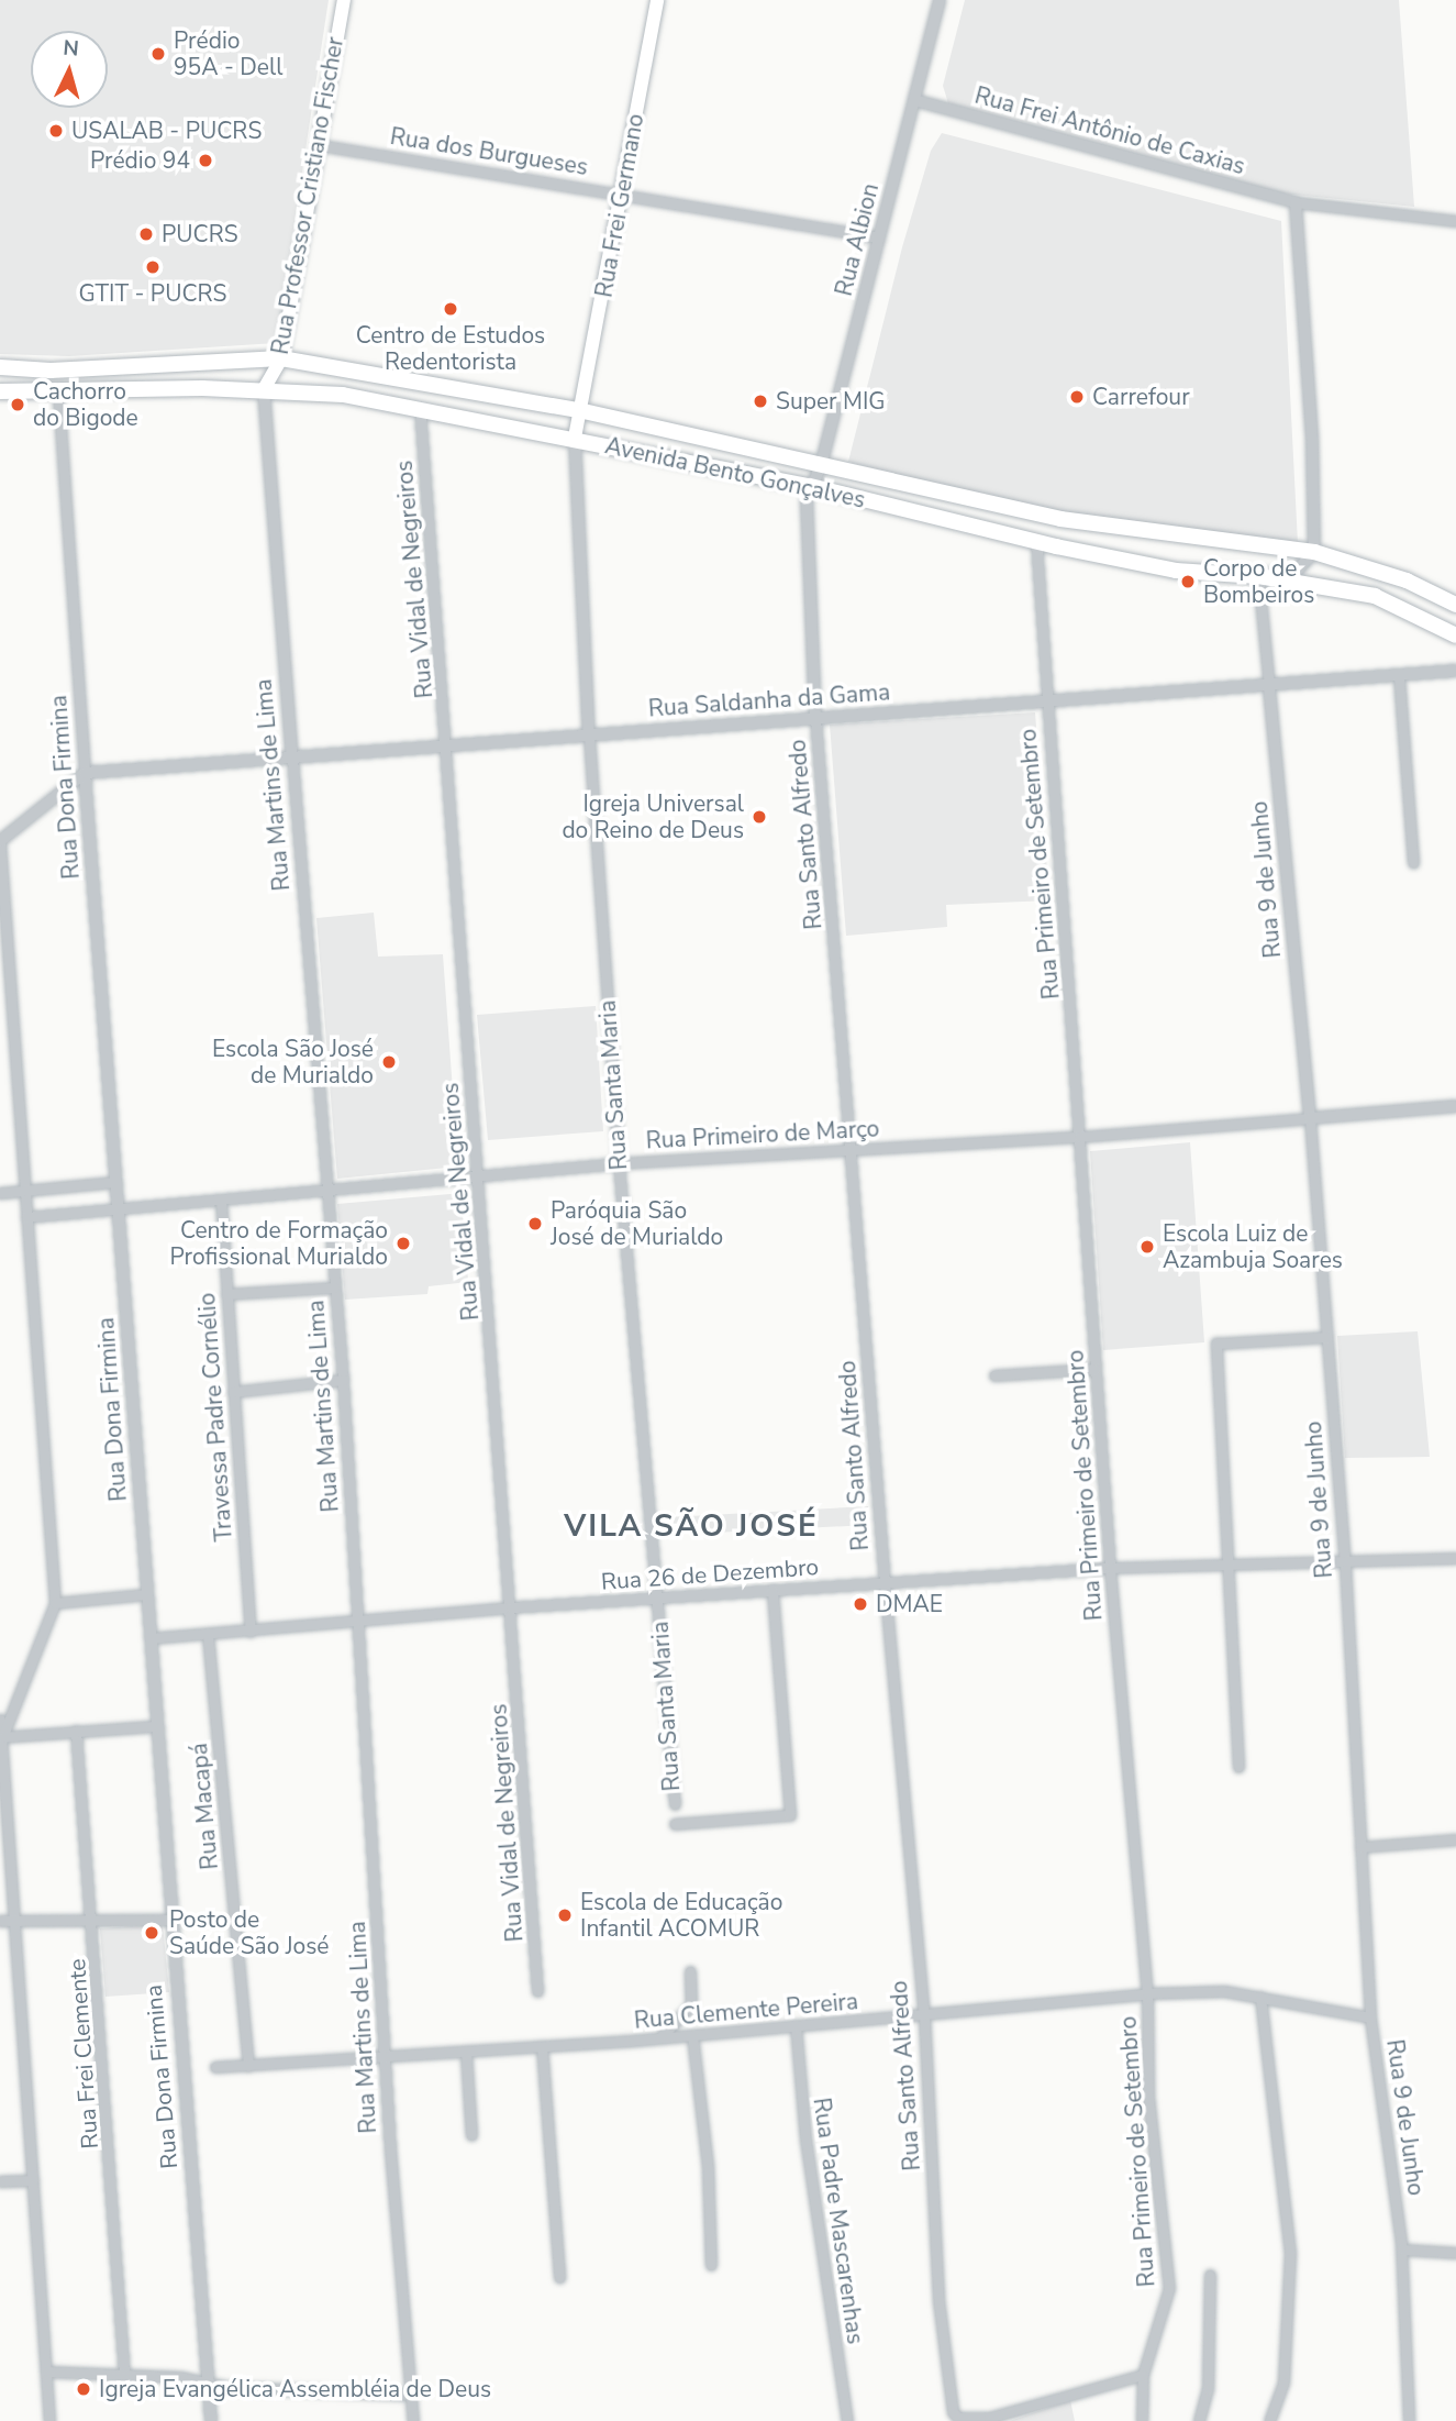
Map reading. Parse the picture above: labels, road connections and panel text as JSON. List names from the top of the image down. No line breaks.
{"streets":{"main road":["Rua Professor Cristiano Fischer","Rua Frei Germano","Avenida Bento Gonçalves","Rua Santa Maria"],"street":["Rua Frei Antônio de Caxias","Rua dos Burgueses","Rua Albion","Rua Vidal de Negreiros","Rua Saldanha da Gama","Rua Martins de Lima","Rua Dona Firmina","Rua Santo Alfredo","Rua Primeiro de Setembro","Rua 9 de Junho","Rua Primeiro de Março","Travessa Padre Cornélio","Rua 26 de Dezembro","Rua Macapá","Rua Clemente Pereira","Rua Frei Clemente","Rua Padre Mascarenhas"]},"crossings":[["Rua Frei Antônio de Caxias","Rua Albion"],["Rua dos Burgueses","Rua Professor Cristiano Fischer"],["Rua dos Burgueses","Rua Frei Germano"],["Rua dos Burgueses","Rua Albion"],["Rua Professor Cristiano Fischer","Avenida Bento Gonçalves"],["Rua Professor Cristiano Fischer","Rua Martins de Lima"],["Rua Frei Germano","Avenida Bento Gonçalves"],["Rua Frei Germano","Rua Santa Maria"],["Rua Albion","Avenida Bento Gonçalves"],["Rua Albion","Rua Santo Alfredo"],["Avenida Bento Gonçalves","Rua Vidal de Negreiros"],["Avenida Bento Gonçalves","Rua Martins de Lima"],["Avenida Bento Gonçalves","Rua Dona Firmina"],["Avenida Bento Gonçalves","Rua Santo Alfredo"],["Avenida Bento Gonçalves","Rua Primeiro de Setembro"],["Avenida Bento Gonçalves","Rua 9 de Junho"],["Avenida Bento Gonçalves","Rua Santa Maria"],["Rua Vidal de Negreiros","Rua Saldanha da Gama"],["Rua Vidal de Negreiros","Rua Primeiro de Março"],["Rua Vidal de Negreiros","Rua 26 de Dezembro"],["Rua Saldanha da Gama","Rua Martins de Lima"],["Rua Saldanha da Gama","Rua Dona Firmina"],["Rua Saldanha da Gama","Rua Santo Alfredo"],["Rua Saldanha da Gama","Rua Primeiro de Setembro"],["Rua Saldanha da Gama","Rua 9 de Junho"],["Rua Saldanha da Gama","Rua Santa Maria"],["Rua Martins de Lima","Rua Primeiro de Março"],["Rua Martins de Lima","Rua 26 de Dezembro"],["Rua Martins de Lima","Rua Clemente Pereira"],["Rua Dona Firmina","Rua Primeiro de Março"],["Rua Dona Firmina","Rua 26 de Dezembro"],["Rua Santo Alfredo","Rua Primeiro de Setembro"],["Rua Santo Alfredo","Rua Primeiro de Março"],["Rua Santo Alfredo","Rua 26 de Dezembro"],["Rua Santo Alfredo","Rua Clemente Pereira"],["Rua Primeiro de Setembro","Rua Primeiro de Março"],["Rua Primeiro de Setembro","Rua 26 de Dezembro"],["Rua Primeiro de Setembro","Rua Clemente Pereira"],["Rua 9 de Junho","Rua Primeiro de Março"],["Rua 9 de Junho","Rua 26 de Dezembro"],["Rua 9 de Junho","Rua Clemente Pereira"],["Rua Santa Maria","Rua Primeiro de Março"],["Rua Santa Maria","Rua 26 de Dezembro"],["Rua Primeiro de Março","Travessa Padre Cornélio"],["Travessa Padre Cornélio","Rua 26 de Dezembro"],["Rua 26 de Dezembro","Rua Macapá"],["Rua Macapá","Rua Clemente Pereira"],["Rua Clemente Pereira","Rua Padre Mascarenhas"]],"districts":["VILA SÃO JOSÉ"],"places":["Prédio 95A - Dell","USALAB - PUCRS","Prédio 94","PUCRS","GTIT - PUCRS","Centro de Estudos Redentorista","Carrefour","Super MIG","Cachorro do Bigode","Corpo de Bombeiros","Igreja Universal do Reino de Deus","Escola São José de Murialdo","Paróquia São José de Murialdo","Centro de Formação Profissional Murialdo","Escola Luiz de Azambuja Soares","DMAE","Escola de Educação Infantil ACOMUR","Posto de Saúde São José","Igreja Evangélica Assembléia de Deus"],"north":"top"}
